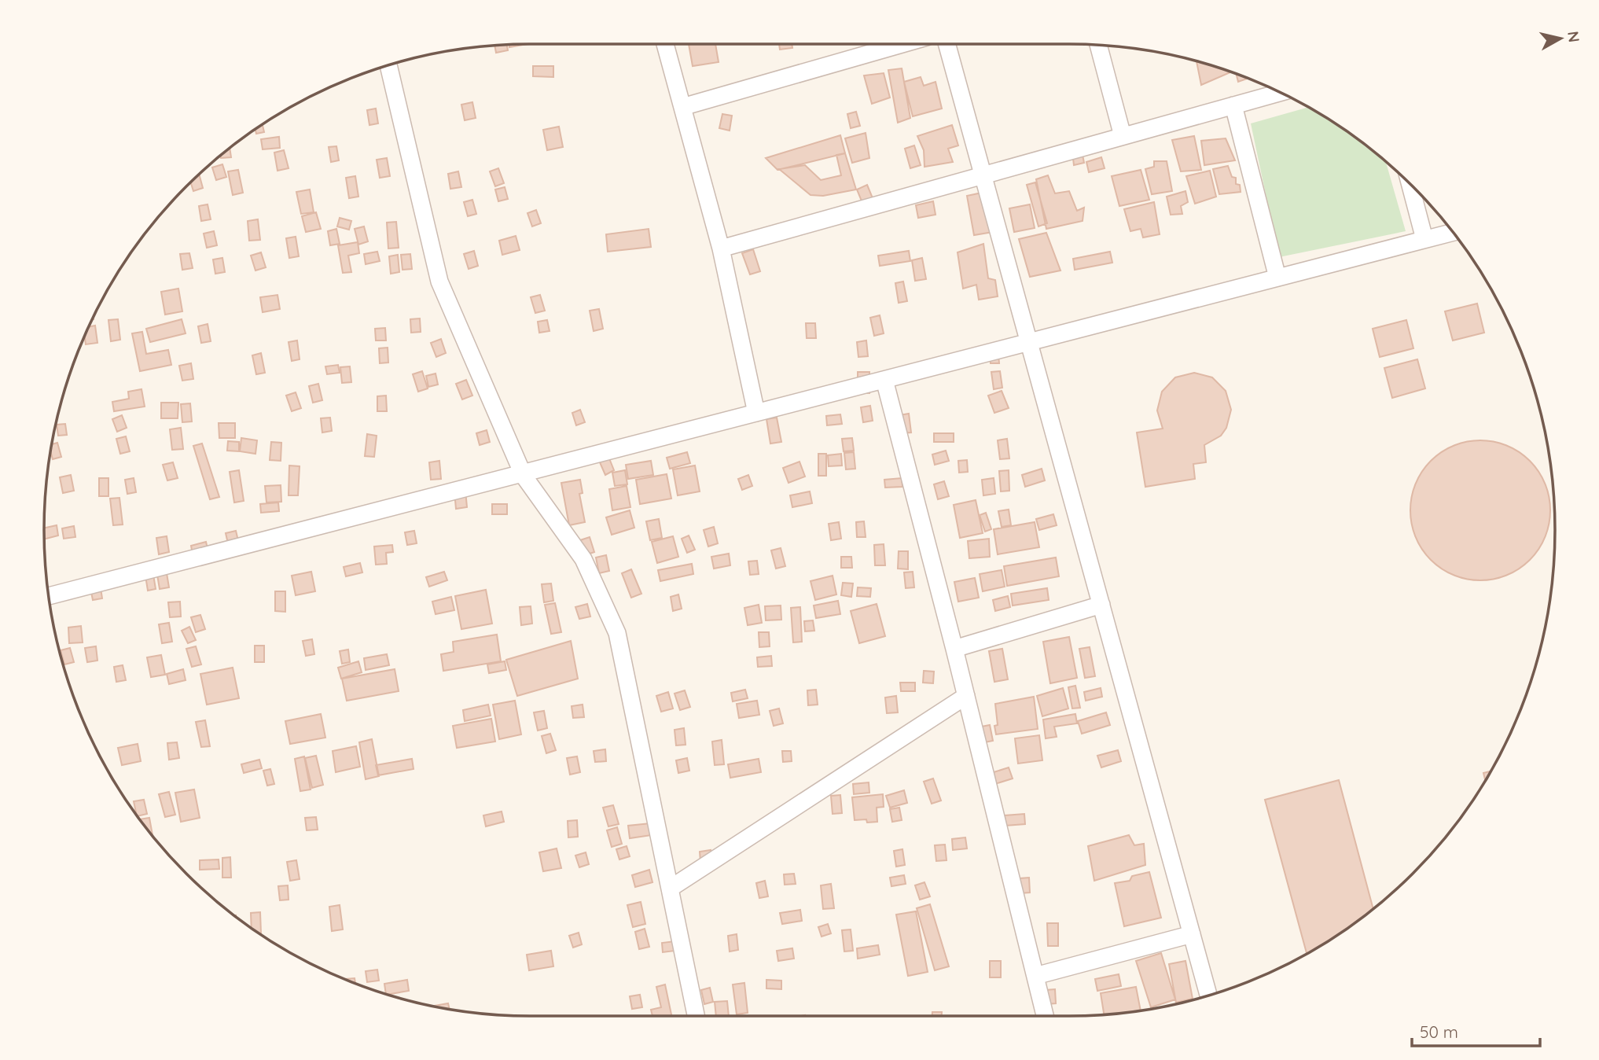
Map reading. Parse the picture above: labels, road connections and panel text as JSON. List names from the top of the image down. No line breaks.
{"scale_bar":"50 m","north":"right"}
